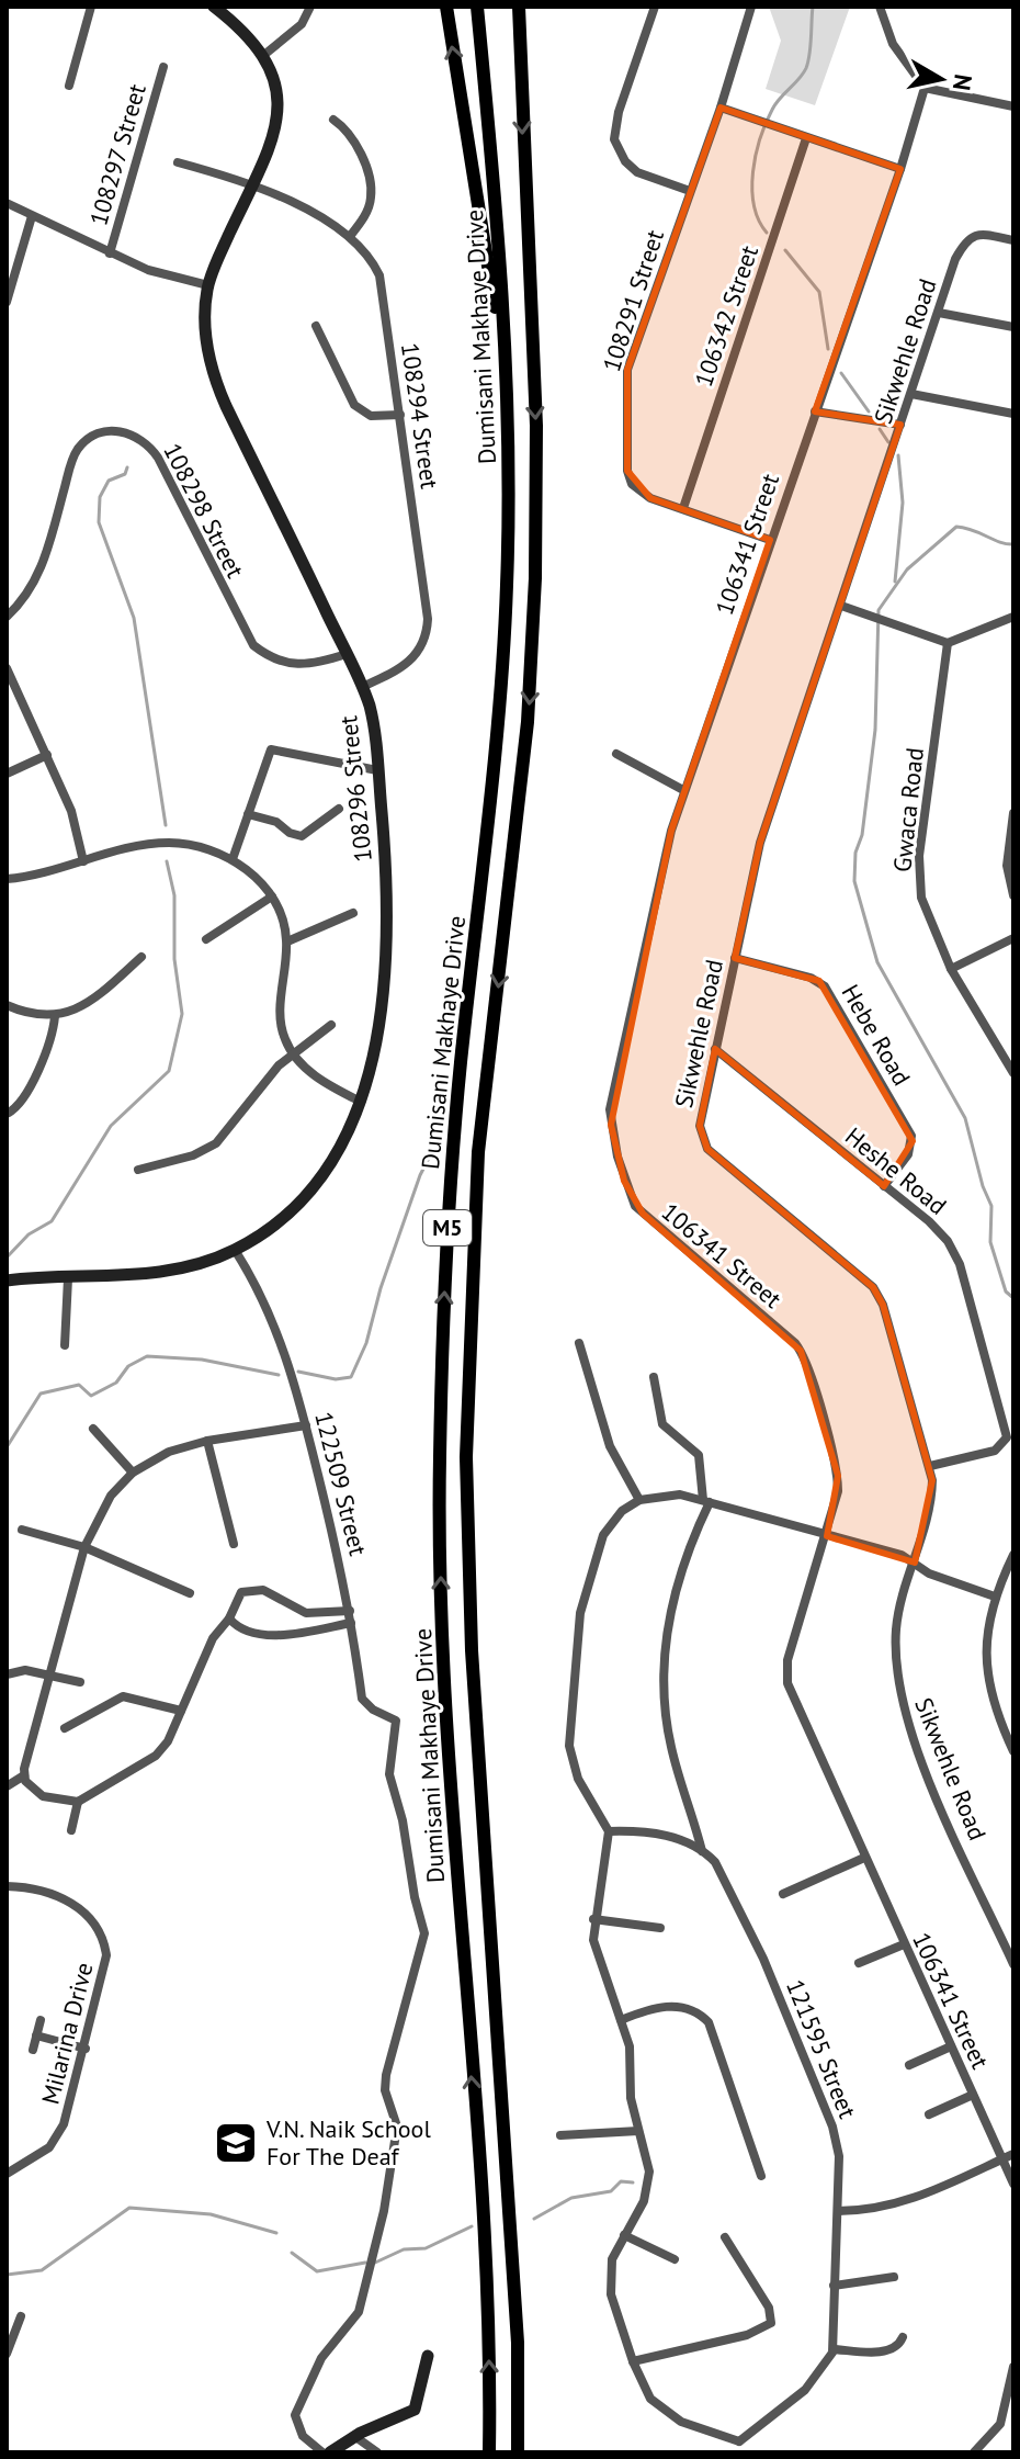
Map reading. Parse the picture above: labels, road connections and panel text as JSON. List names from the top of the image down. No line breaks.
{"streets":{"main road":["Dumisani Makhaye Drive","M5"],"street":["108297 Street","108291 Street","106342 Street","Sikwehle Road","108294 Street","108298 Street","106341 Street","108296 Street","Gwaca Road","Hebe Road","Heshe Road","122509 Street","Milarina Drive","121595 Street"]},"crossings":[["108291 Street","106342 Street"],["108291 Street","106341 Street"],["Sikwehle Road","Hebe Road"],["Sikwehle Road","Heshe Road"],["108294 Street","108296 Street"],["108298 Street","108296 Street"],["108296 Street","122509 Street"],["Hebe Road","Heshe Road"]],"places":{"school or university":["V.N. Naik School For The Deaf"]},"north":"right"}
